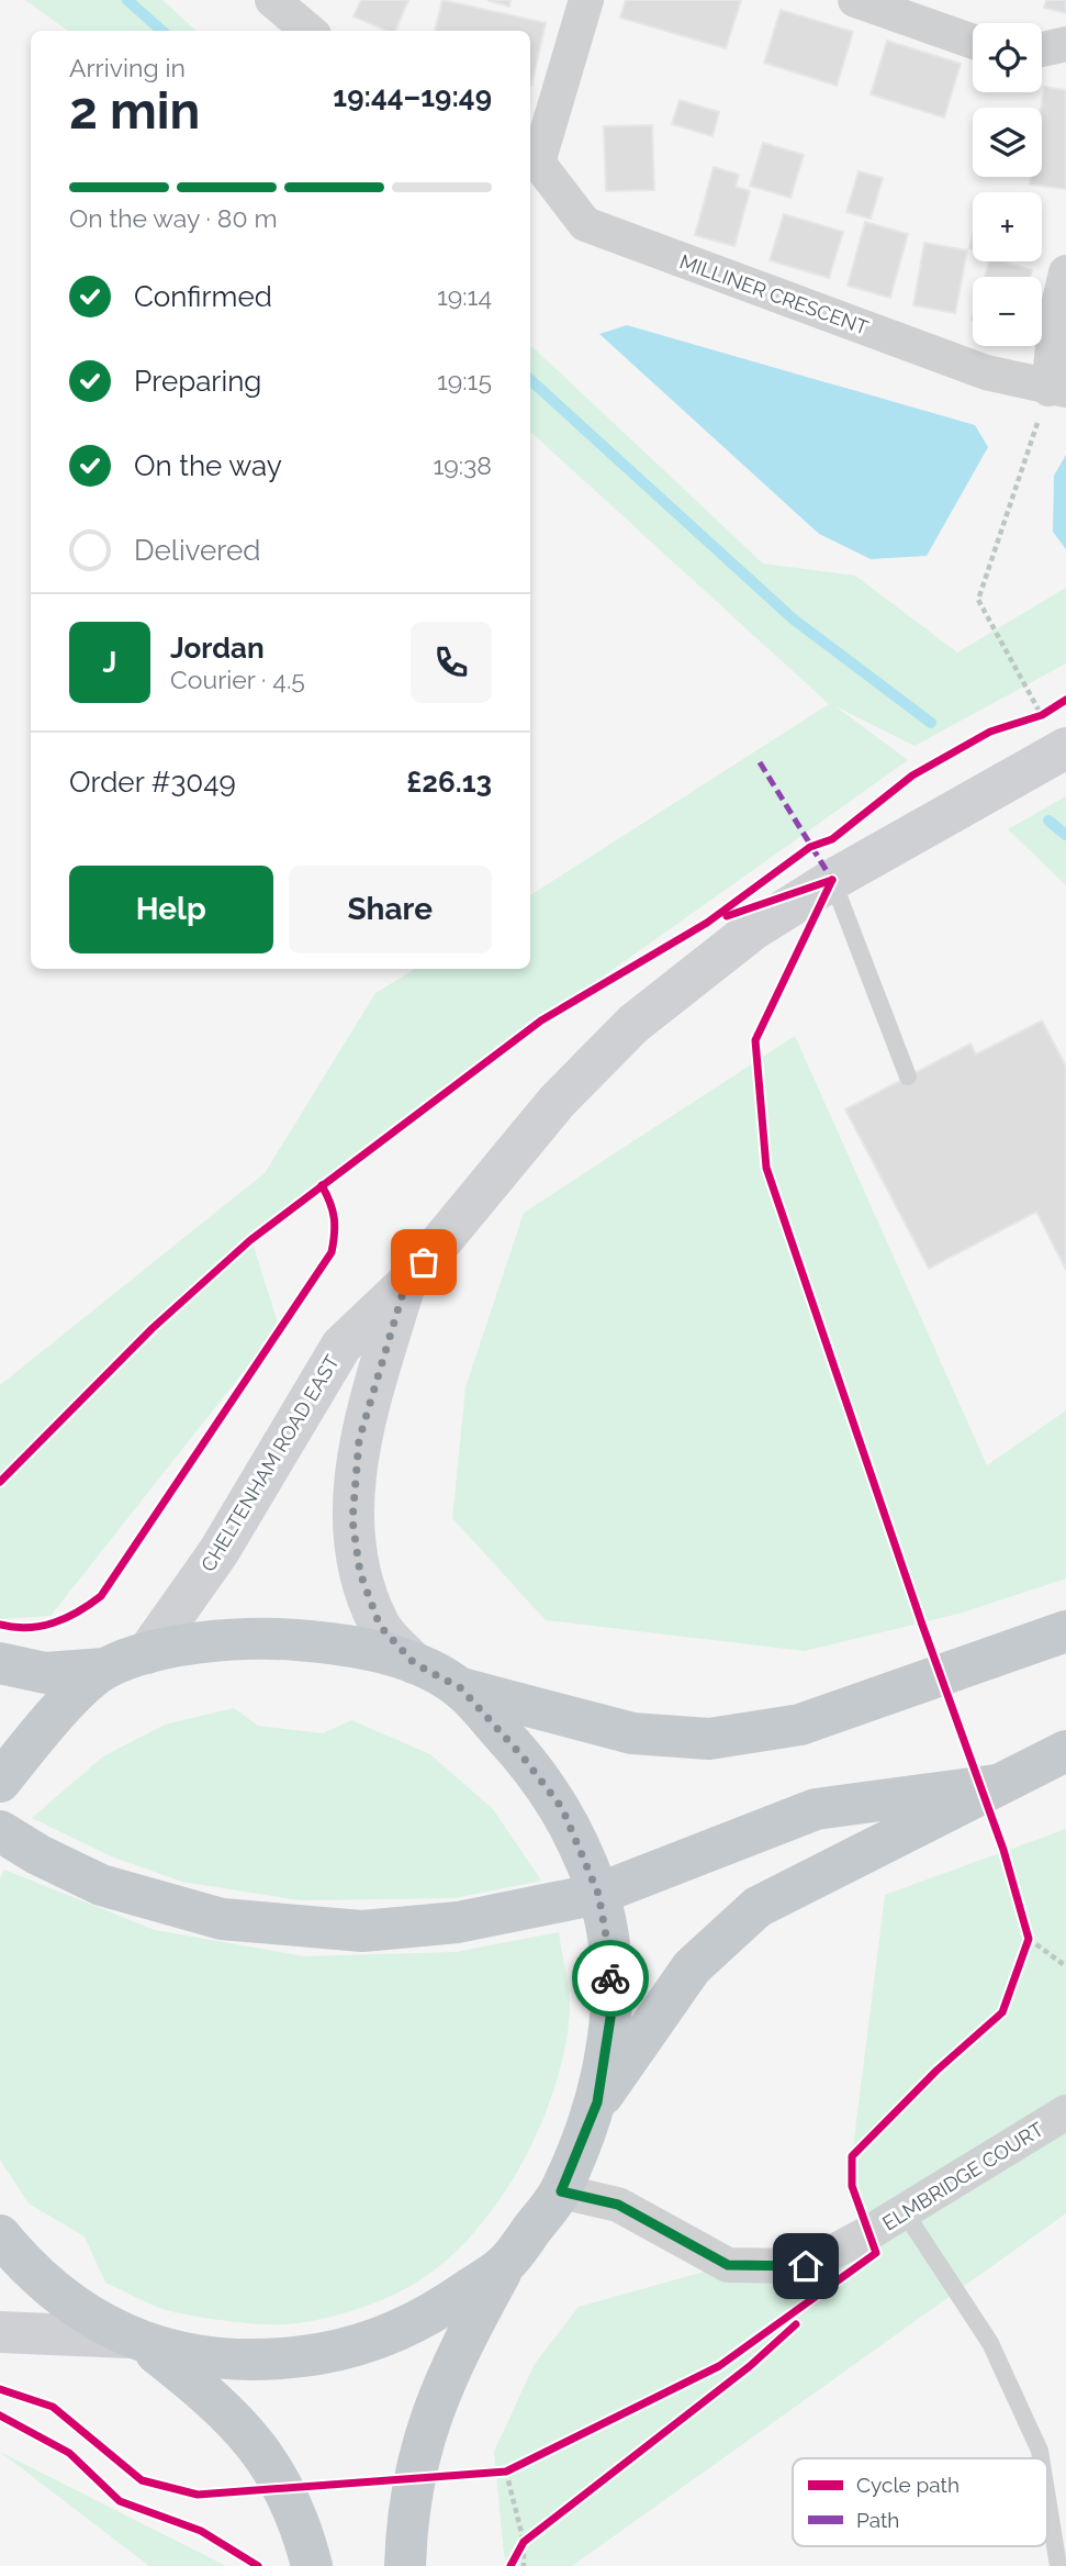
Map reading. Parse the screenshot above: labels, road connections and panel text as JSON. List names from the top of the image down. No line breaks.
{"streets":{"main road":["CHELTENHAM ROAD EAST"],"street":["MILLINER CRESCENT","ELMBRIDGE COURT"]},"legend":["Cycle path","Path"],"page":{"map_buttons":["+","−"],"heading":["2 min","Arriving in","19:44–19:49"],"panel":["Jordan","Courier · 4.5","Order #3049","£26.13"],"bar":"On the way · 80 m","list":[["Confirmed","19:14"],["Preparing","19:15"],["On the way","19:38"],"Delivered"],"round":"J","buttons":["Help","Share"]}}
